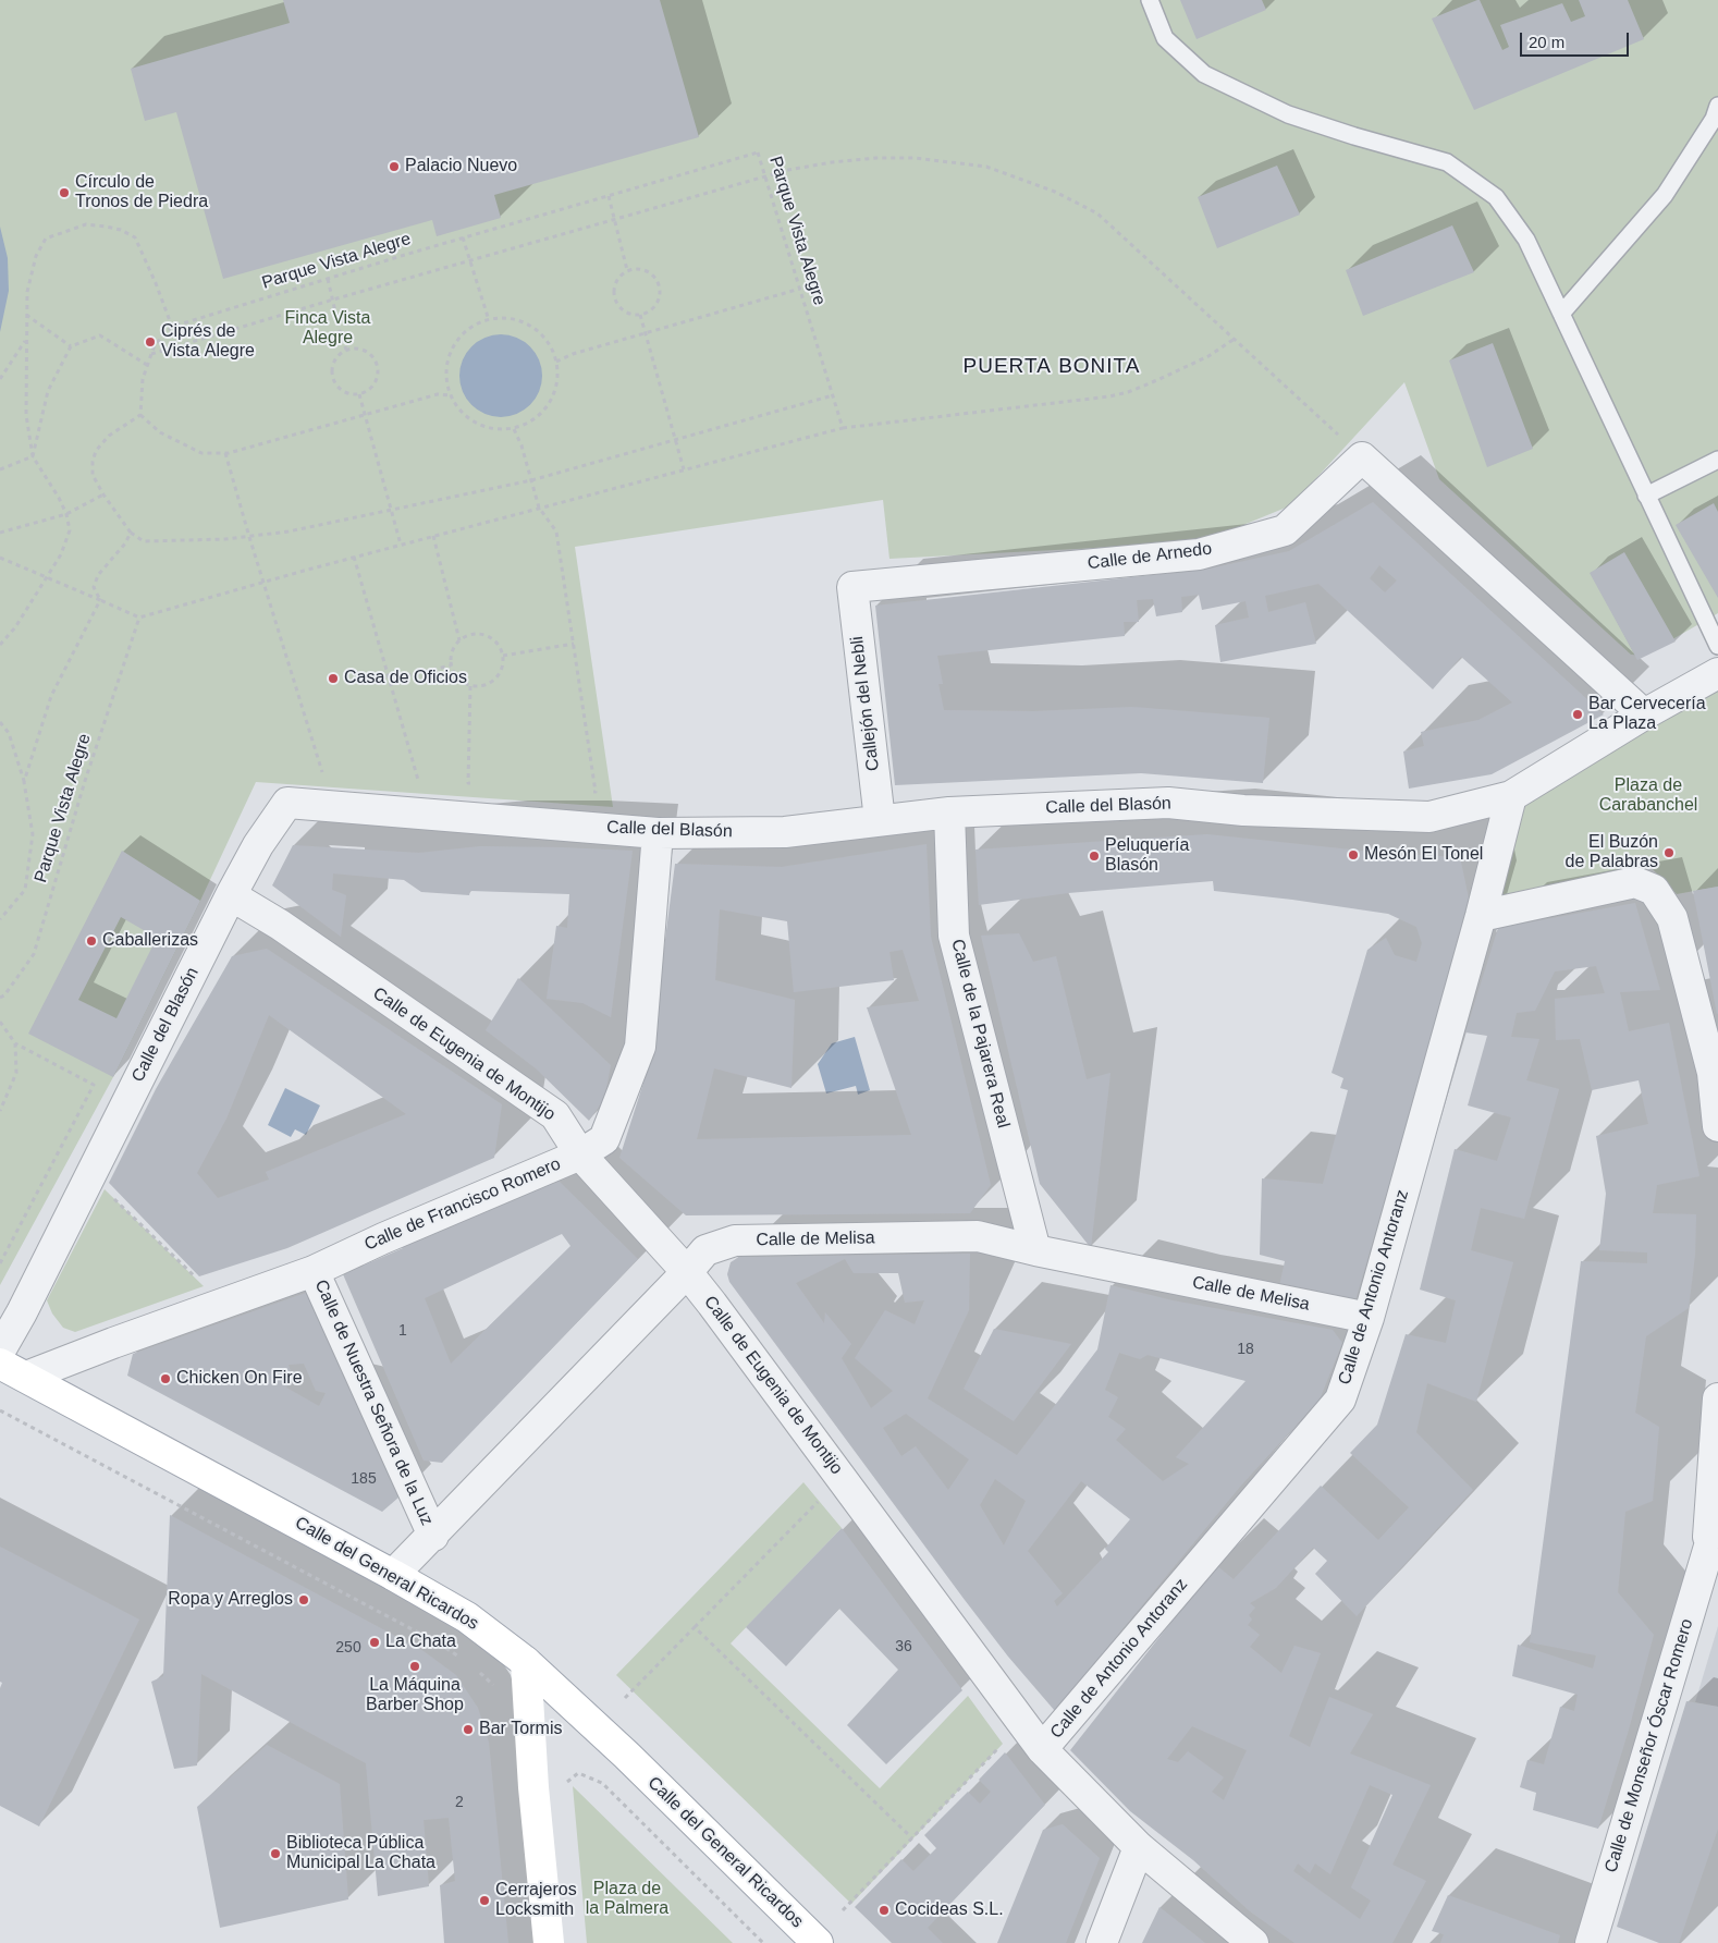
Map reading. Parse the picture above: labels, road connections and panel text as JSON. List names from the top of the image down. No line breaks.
{"streets":{"main road":["Calle del General Ricardos"],"street":["Calle de Arnedo","Callejón del Nebli","Calle del Blasón","Calle de la Pajarera Real","Calle de Eugenia de Montijo","Calle de Francisco Romero","Calle de Melisa","Calle de Antonio Antoranz","Calle de Nuestra Señora de la Luz","Calle de Monseñor Óscar Romero"],"path":["Parque Vista Alegre"]},"crossings":[["Calle de Arnedo","Callejón del Nebli"],["Callejón del Nebli","Calle del Blasón"],["Calle del Blasón","Calle de la Pajarera Real"],["Calle del Blasón","Calle de Eugenia de Montijo"],["Calle del Blasón","Calle de Francisco Romero"],["Calle del Blasón","Calle de Antonio Antoranz"],["Calle de la Pajarera Real","Calle de Melisa"],["Calle de Eugenia de Montijo","Calle de Francisco Romero"],["Calle de Eugenia de Montijo","Calle de Melisa"],["Calle de Eugenia de Montijo","Calle de Antonio Antoranz"],["Calle de Francisco Romero","Calle de Nuestra Señora de la Luz"],["Calle de Francisco Romero","Calle del General Ricardos"],["Calle de Melisa","Calle de Antonio Antoranz"],["Calle de Melisa","Calle de Nuestra Señora de la Luz"],["Calle de Melisa","Calle del General Ricardos"]],"districts":["PUERTA BONITA"],"parks":["Finca Vista Alegre","Plaza de Carabanchel","Plaza de la Palmera"],"places":["Palacio Nuevo","Círculo de Tronos de Piedra","Ciprés de Vista Alegre","Casa de Oficios","Bar Cervecería La Plaza","El Buzón de Palabras","Mesón El Tonel","Peluquería Blasón","Caballerizas","Chicken On Fire","Ropa y Arreglos","La Chata","La Máquina Barber Shop","Bar Tormis","Biblioteca Pública Municipal La Chata","Cerrajeros Locksmith","Cocideas S.L."],"house_numbers":["1","18","185","36","250","2"],"scale_bar":"20 m"}
